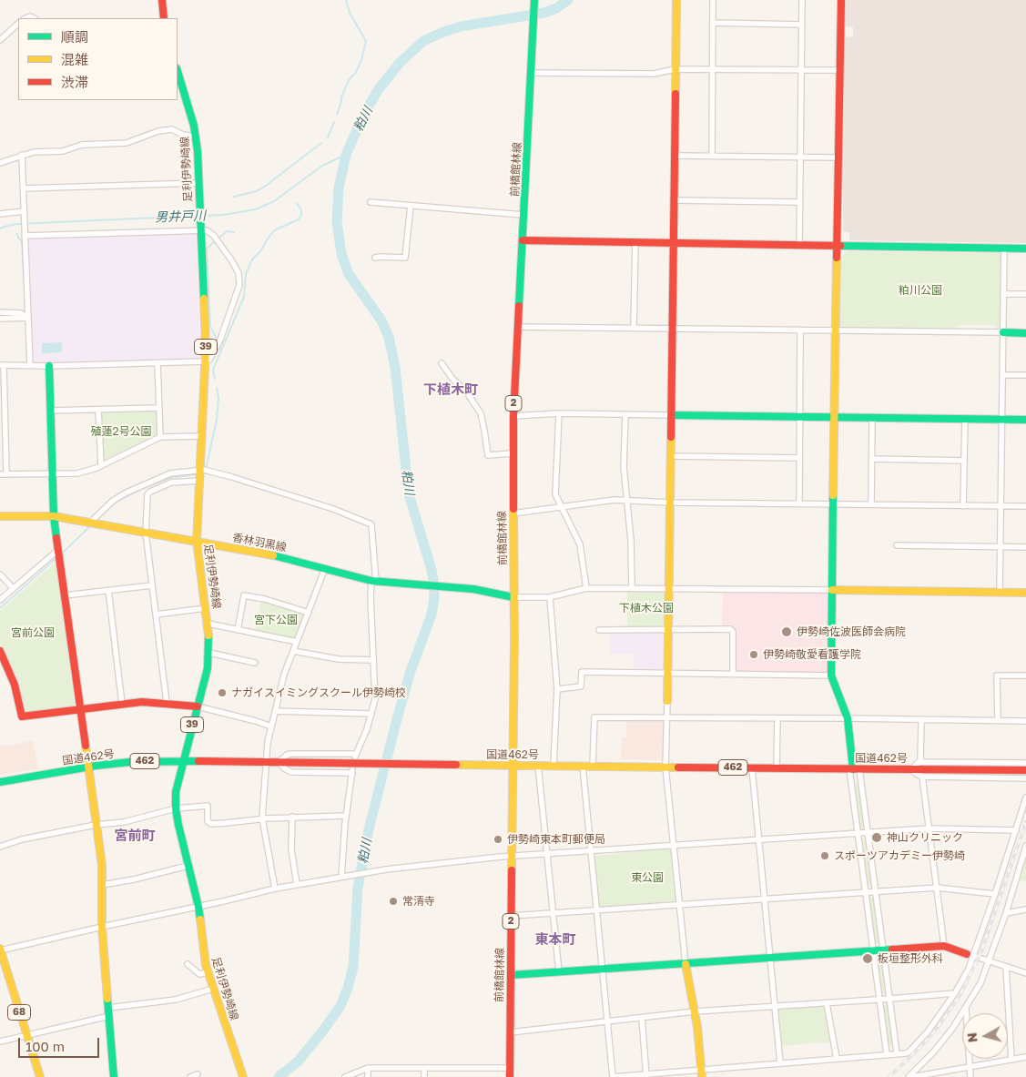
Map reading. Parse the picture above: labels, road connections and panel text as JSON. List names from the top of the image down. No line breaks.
{"streets":{"main road":["足利伊勢崎線","前橋館林線","39","2","香林羽黒線","国道462号","462","68"]},"crossings":[["足利伊勢崎線","香林羽黒線"],["足利伊勢崎線","国道462号"],["前橋館林線","香林羽黒線"],["前橋館林線","国道462号"]],"districts":["下植木町","宮前町","東本町"],"water":["粕川","男井戸川"],"parks":["粕川公園","殖蓮2号公園","下植木公園","宮下公園","宮前公園","東公園"],"places":["伊勢崎佐波医師会病院","伊勢崎敬愛看護学院","ナガイスイミングスクール伊勢崎校","神山クリニック","伊勢崎東本町郵便局","スポーツアカデミー伊勢崎","常清寺","板垣整形外科"],"legend":["順調","混雑","渋滞"],"scale_bar":"100 m","north":"left"}
